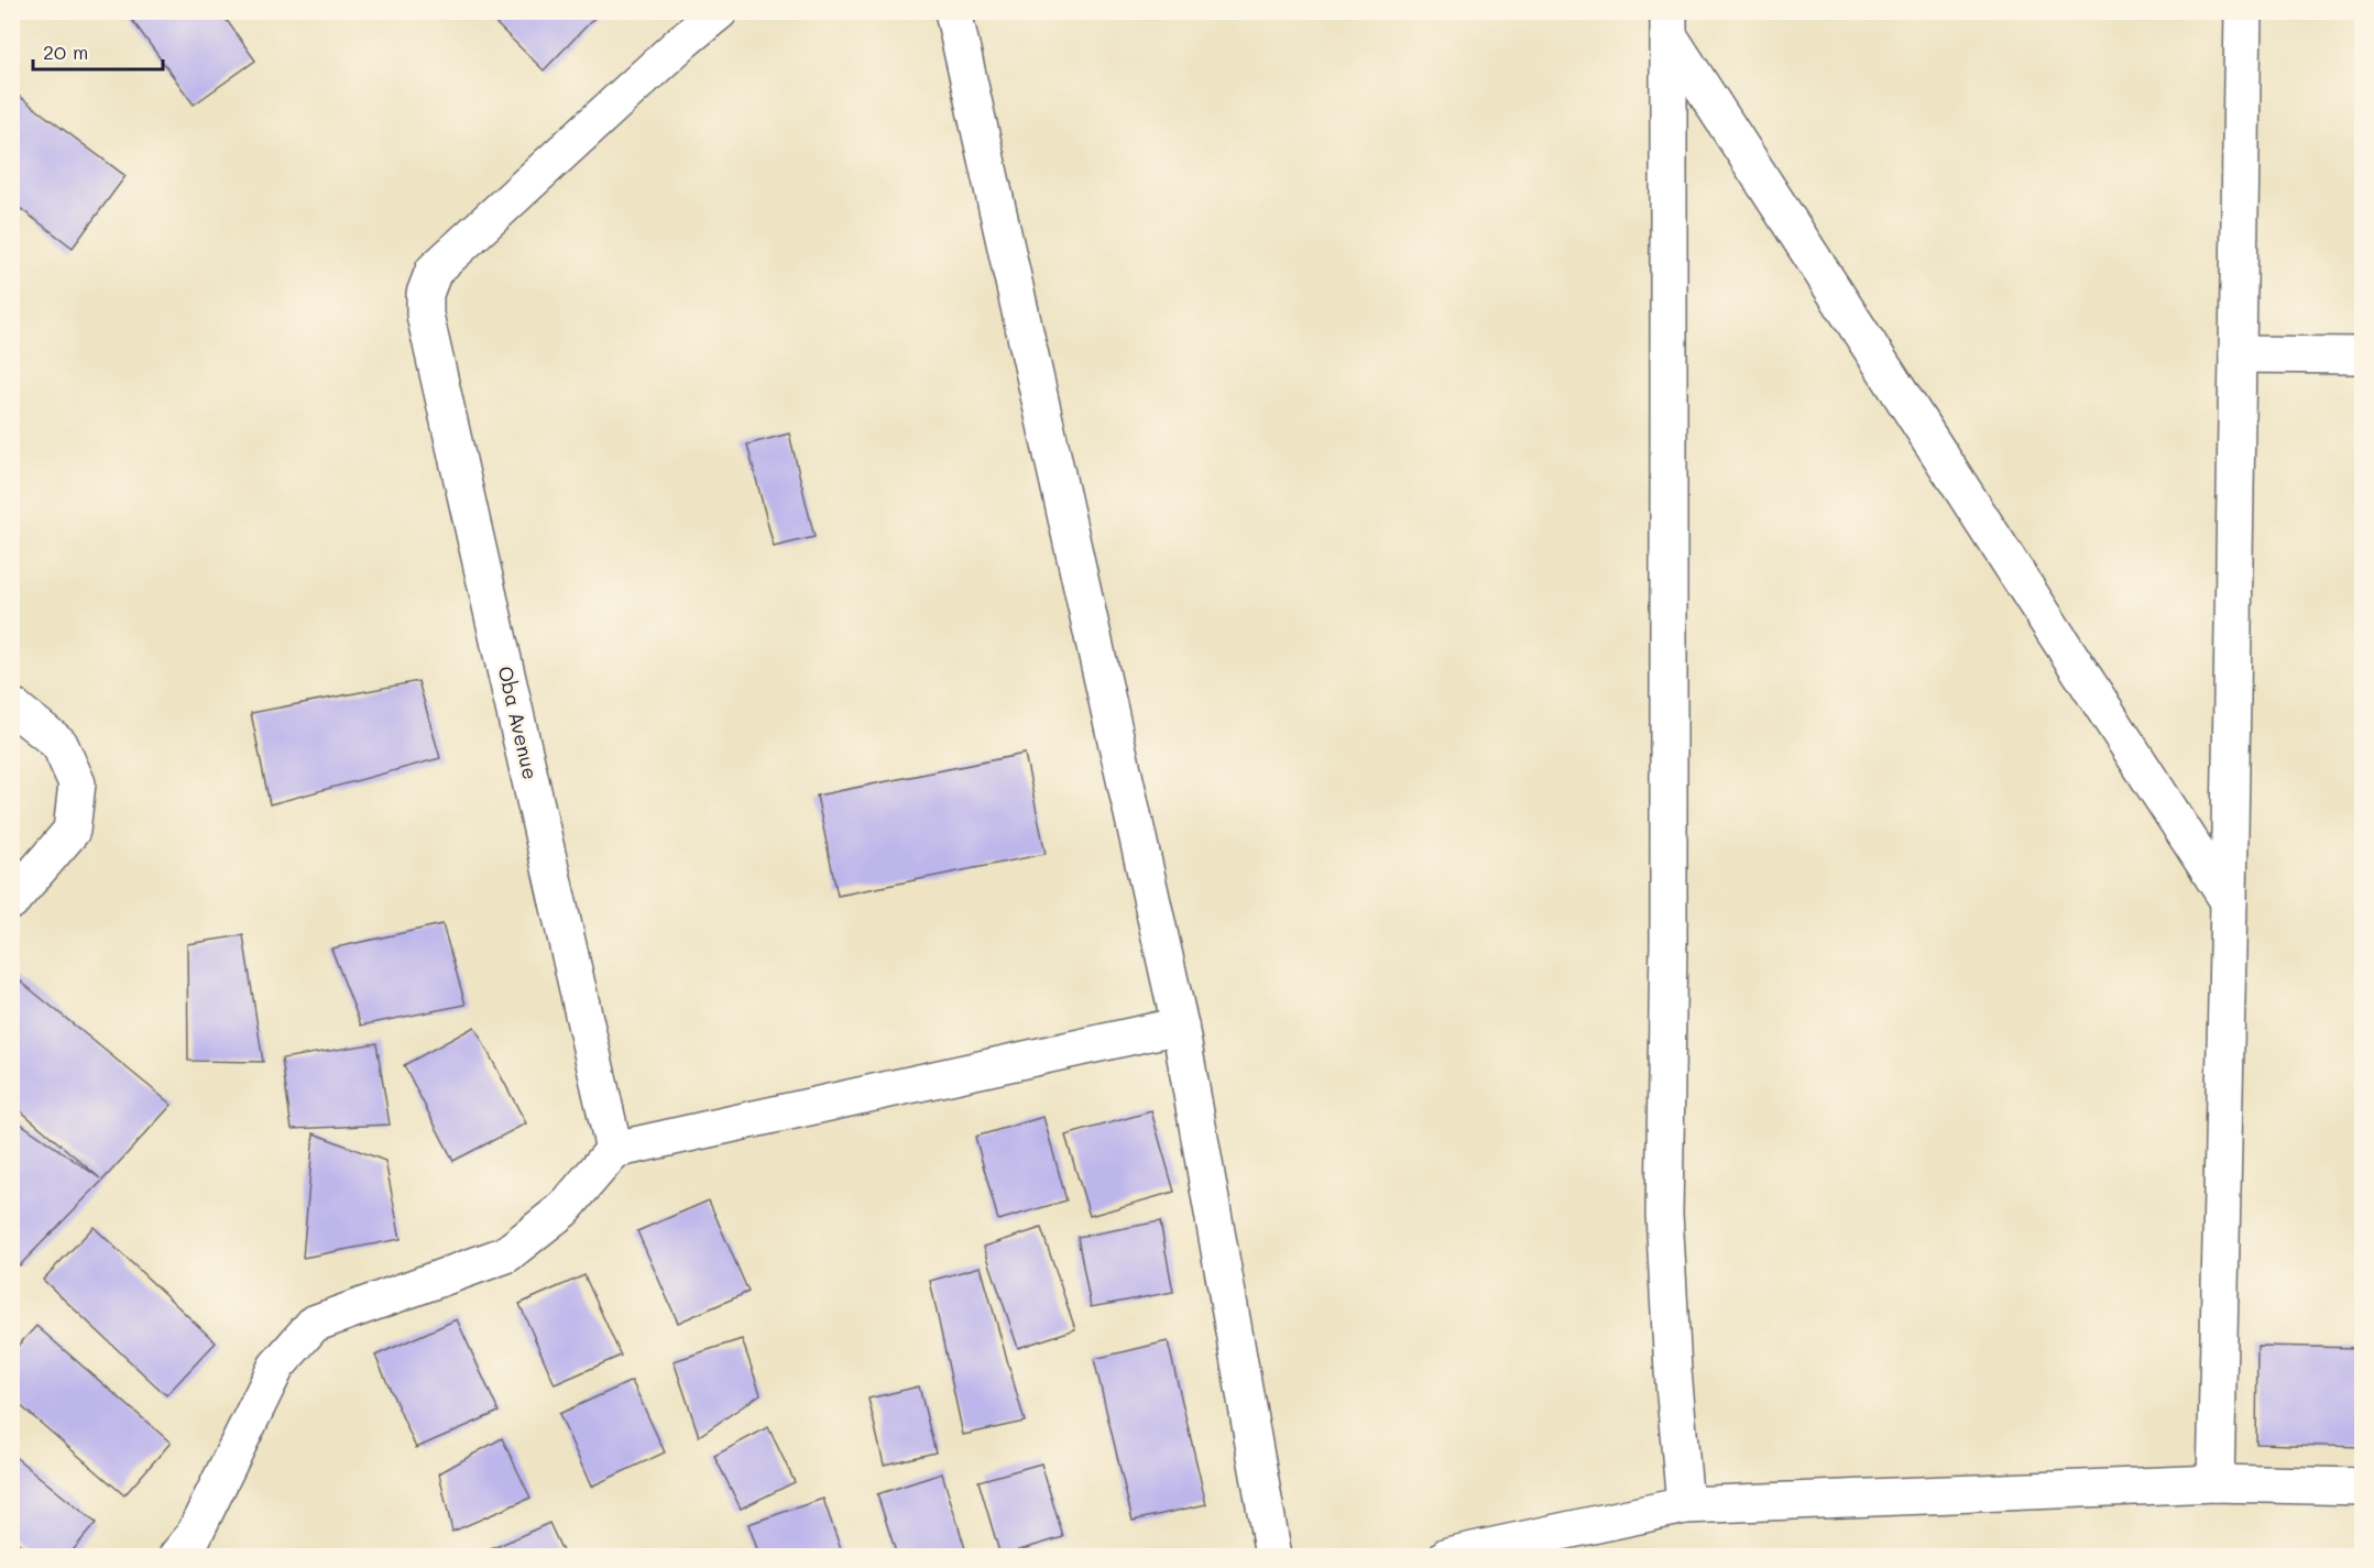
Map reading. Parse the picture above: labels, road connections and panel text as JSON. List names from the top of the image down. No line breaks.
{"streets":{"street":["Oba Avenue"]},"scale_bar":"20 m"}
